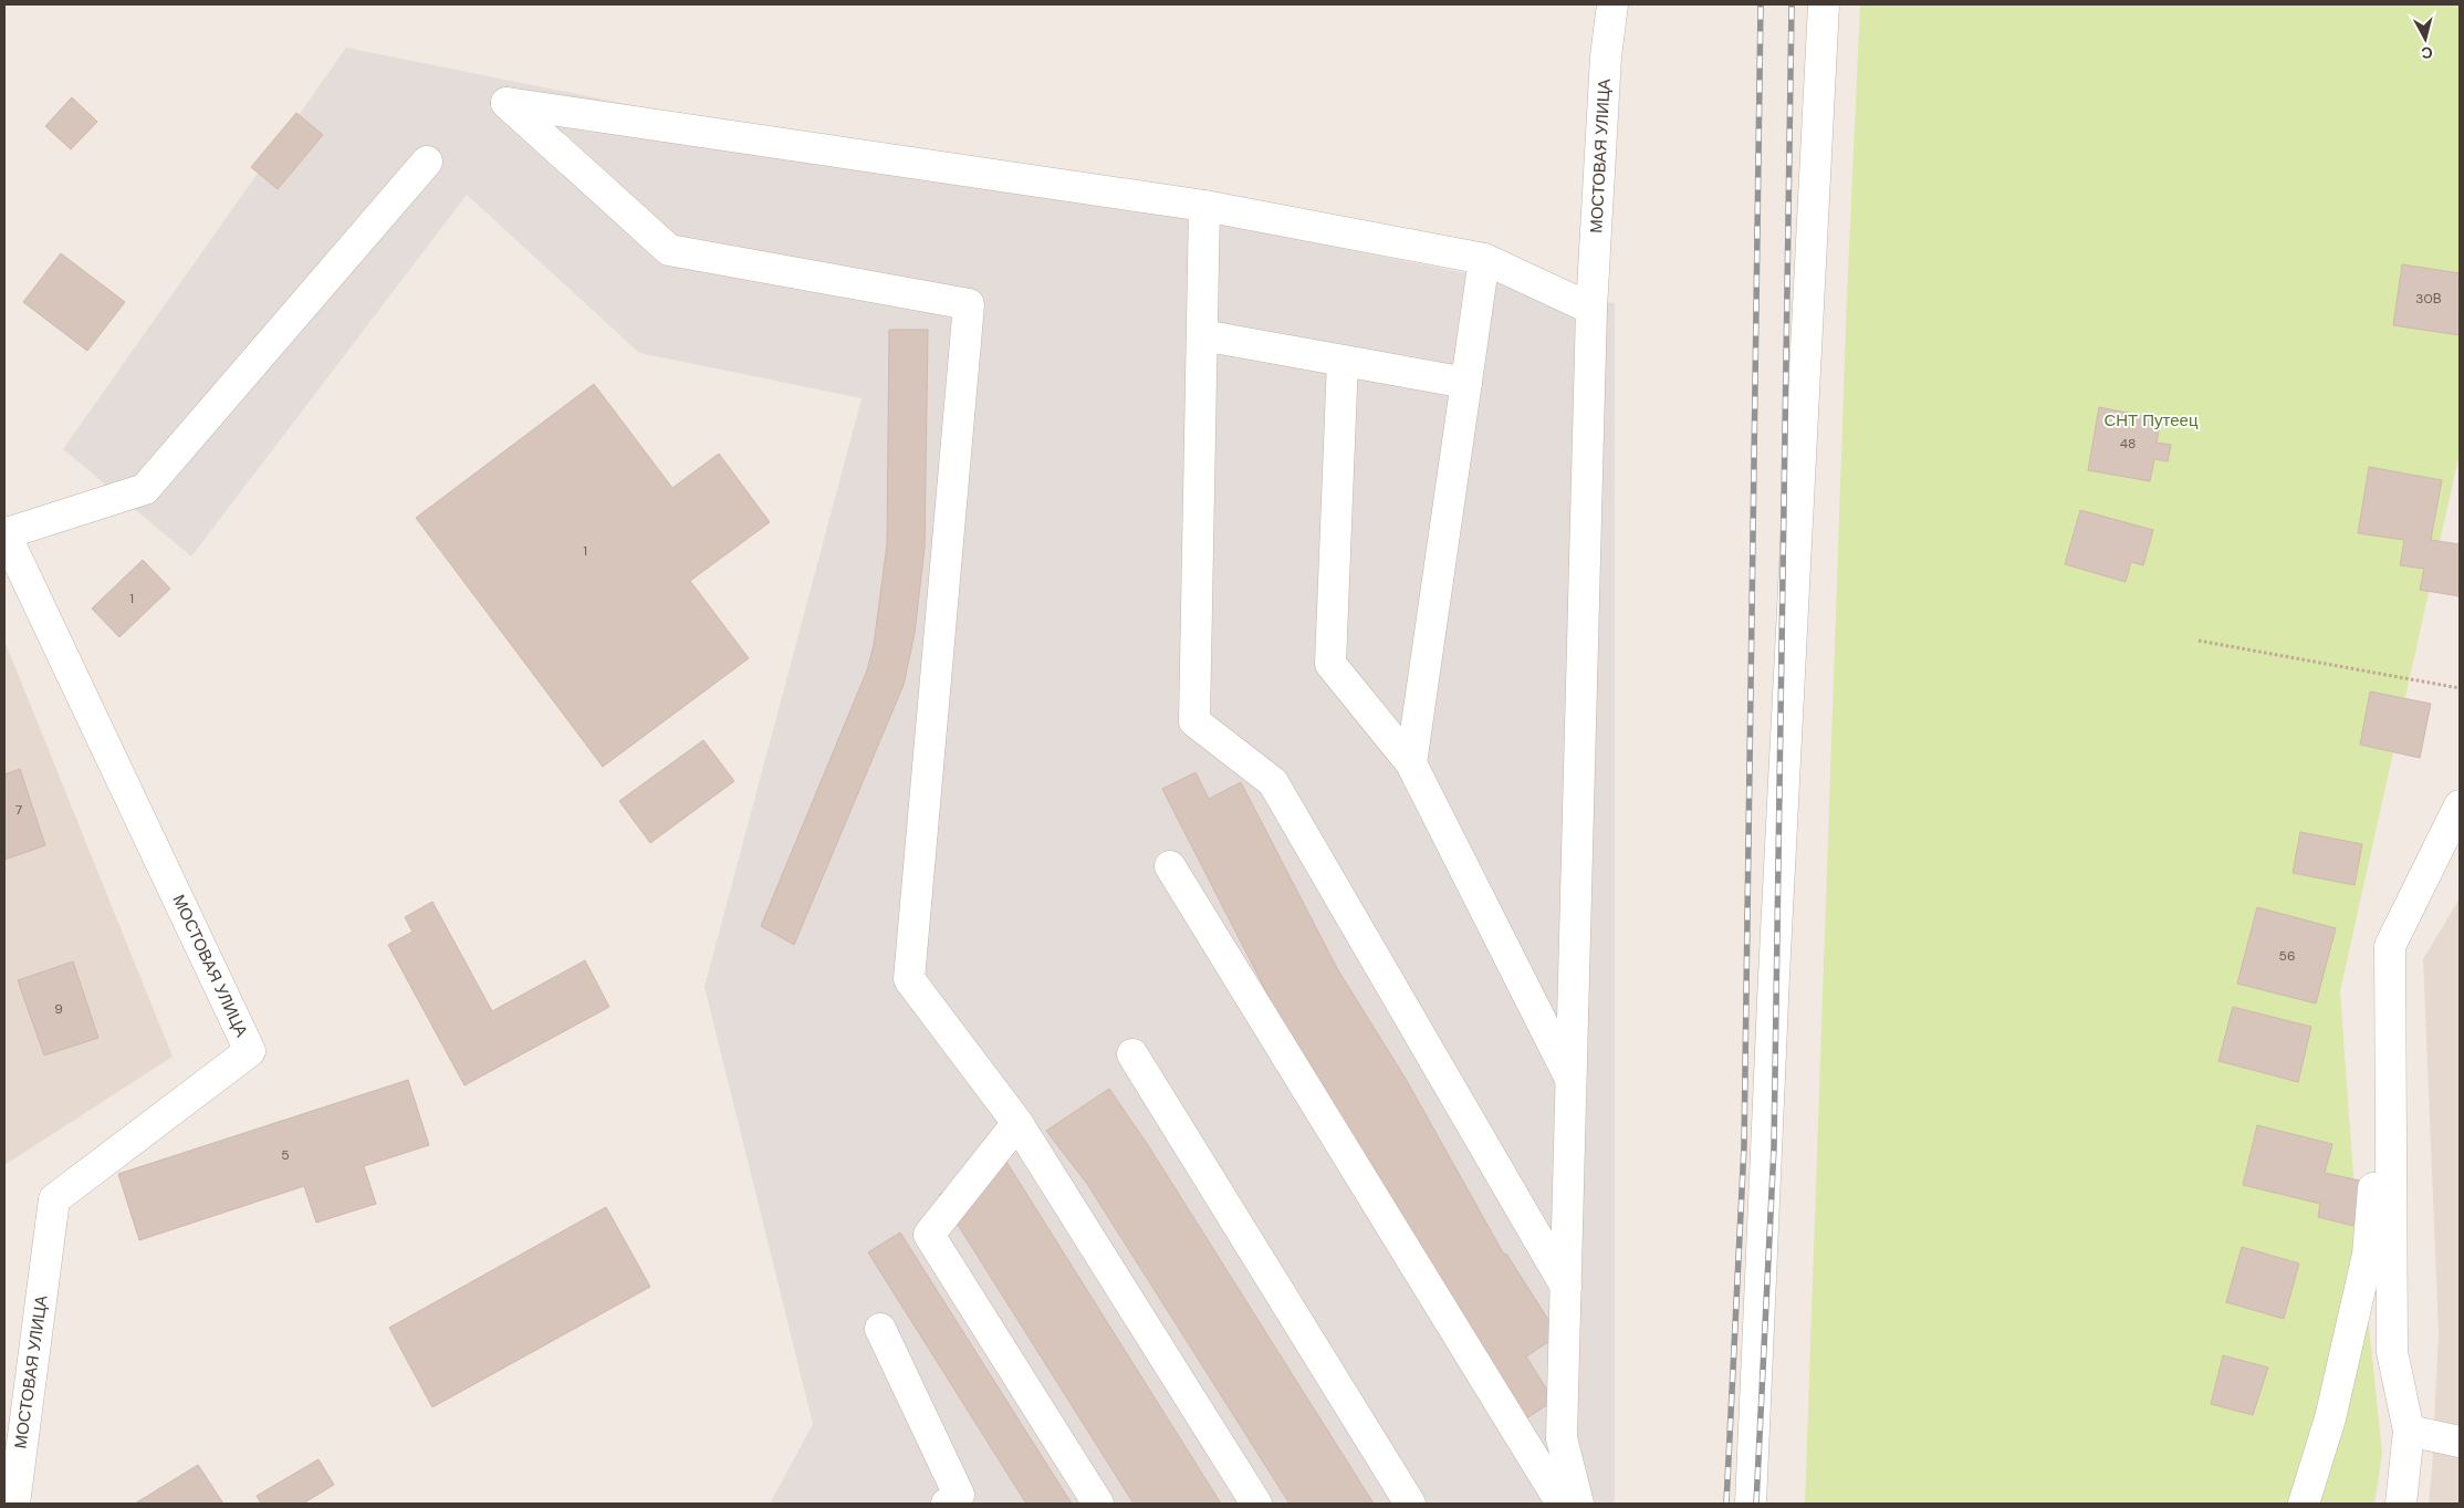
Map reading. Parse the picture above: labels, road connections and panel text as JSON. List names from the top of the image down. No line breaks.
{"streets":{"street":["МОСТОВАЯ УЛИЦА"]},"parks":["СНТ Путеец"],"house_numbers":["30В","48","1","1","7","56","9","5"],"north":"bottom"}
